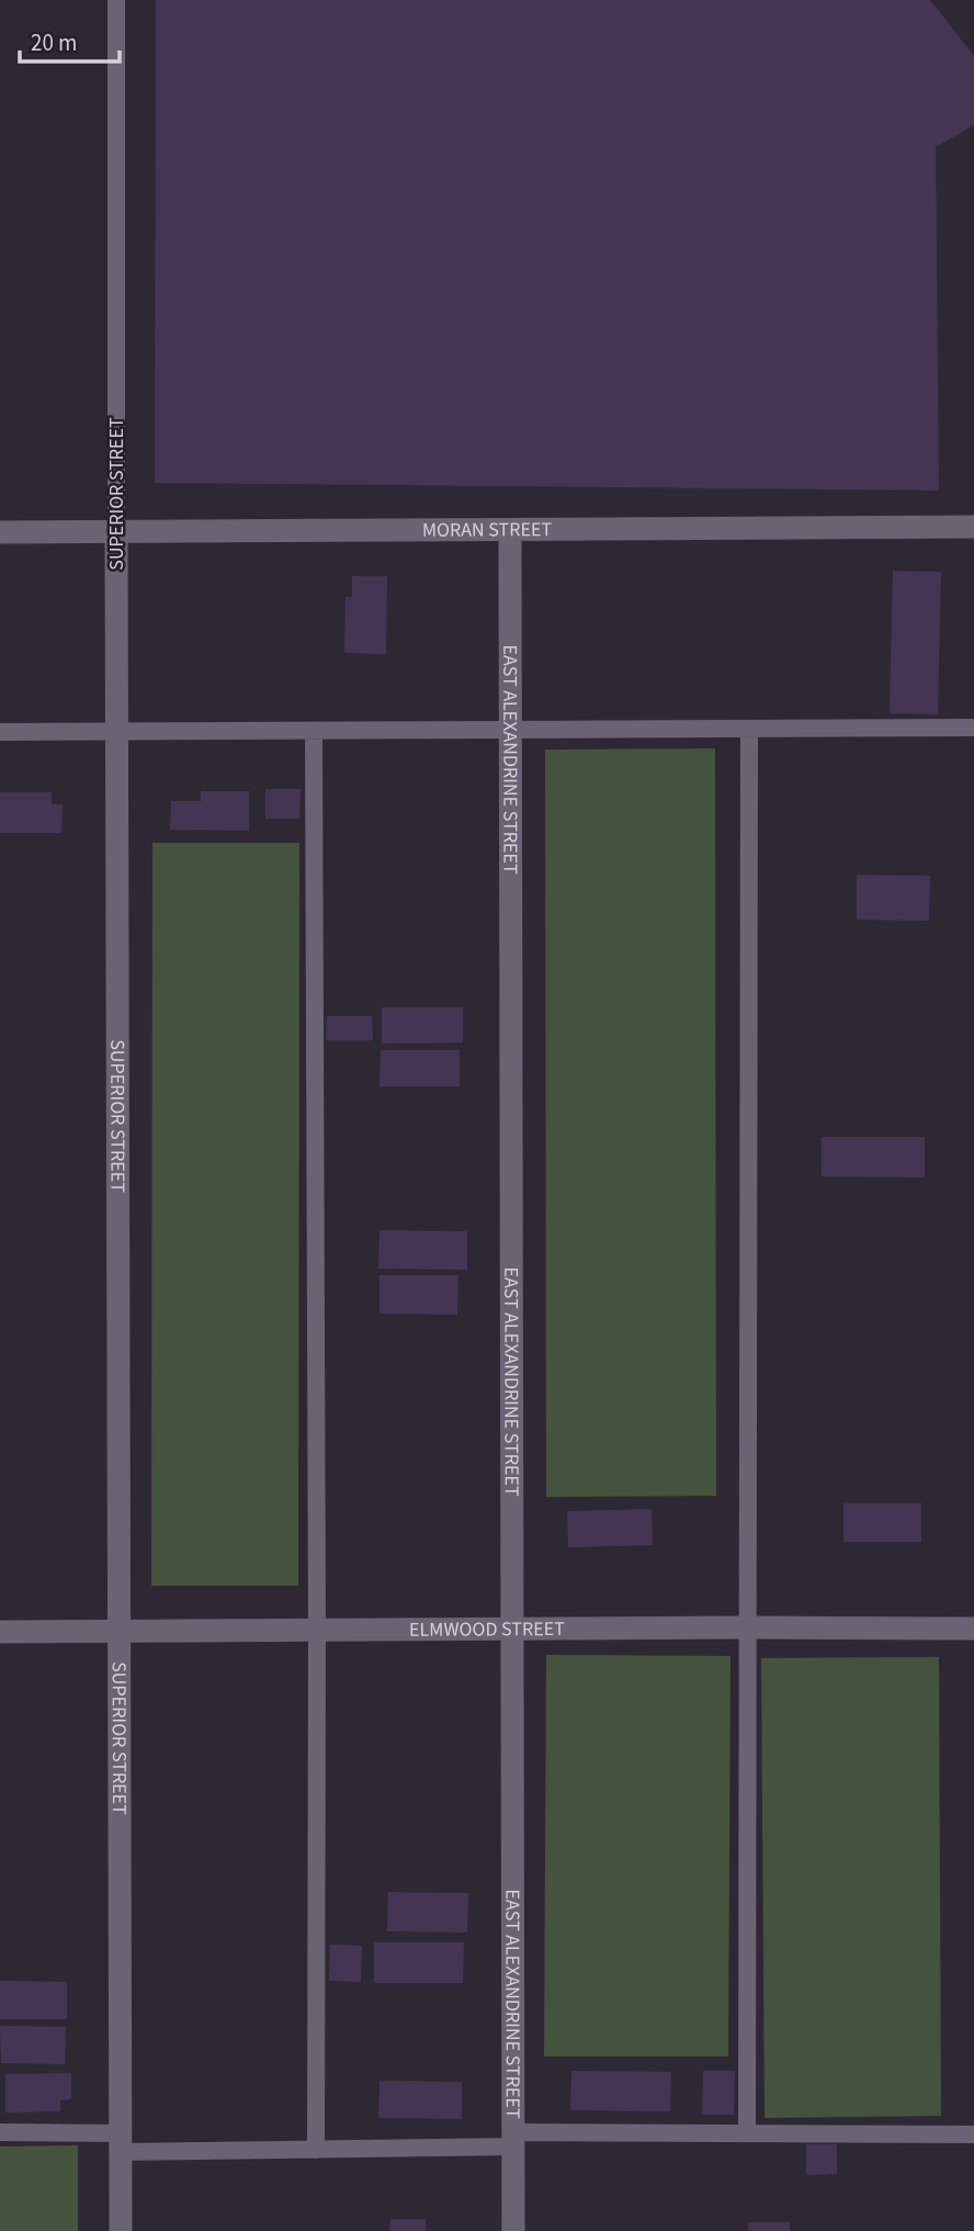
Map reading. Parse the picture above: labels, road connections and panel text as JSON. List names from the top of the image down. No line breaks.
{"streets":{"street":["SUPERIOR STREET","MORAN STREET","EAST ALEXANDRINE STREET","ELMWOOD STREET"]},"crossings":[["SUPERIOR STREET","MORAN STREET"],["SUPERIOR STREET","ELMWOOD STREET"],["MORAN STREET","EAST ALEXANDRINE STREET"],["EAST ALEXANDRINE STREET","ELMWOOD STREET"]],"scale_bar":"20 m"}
